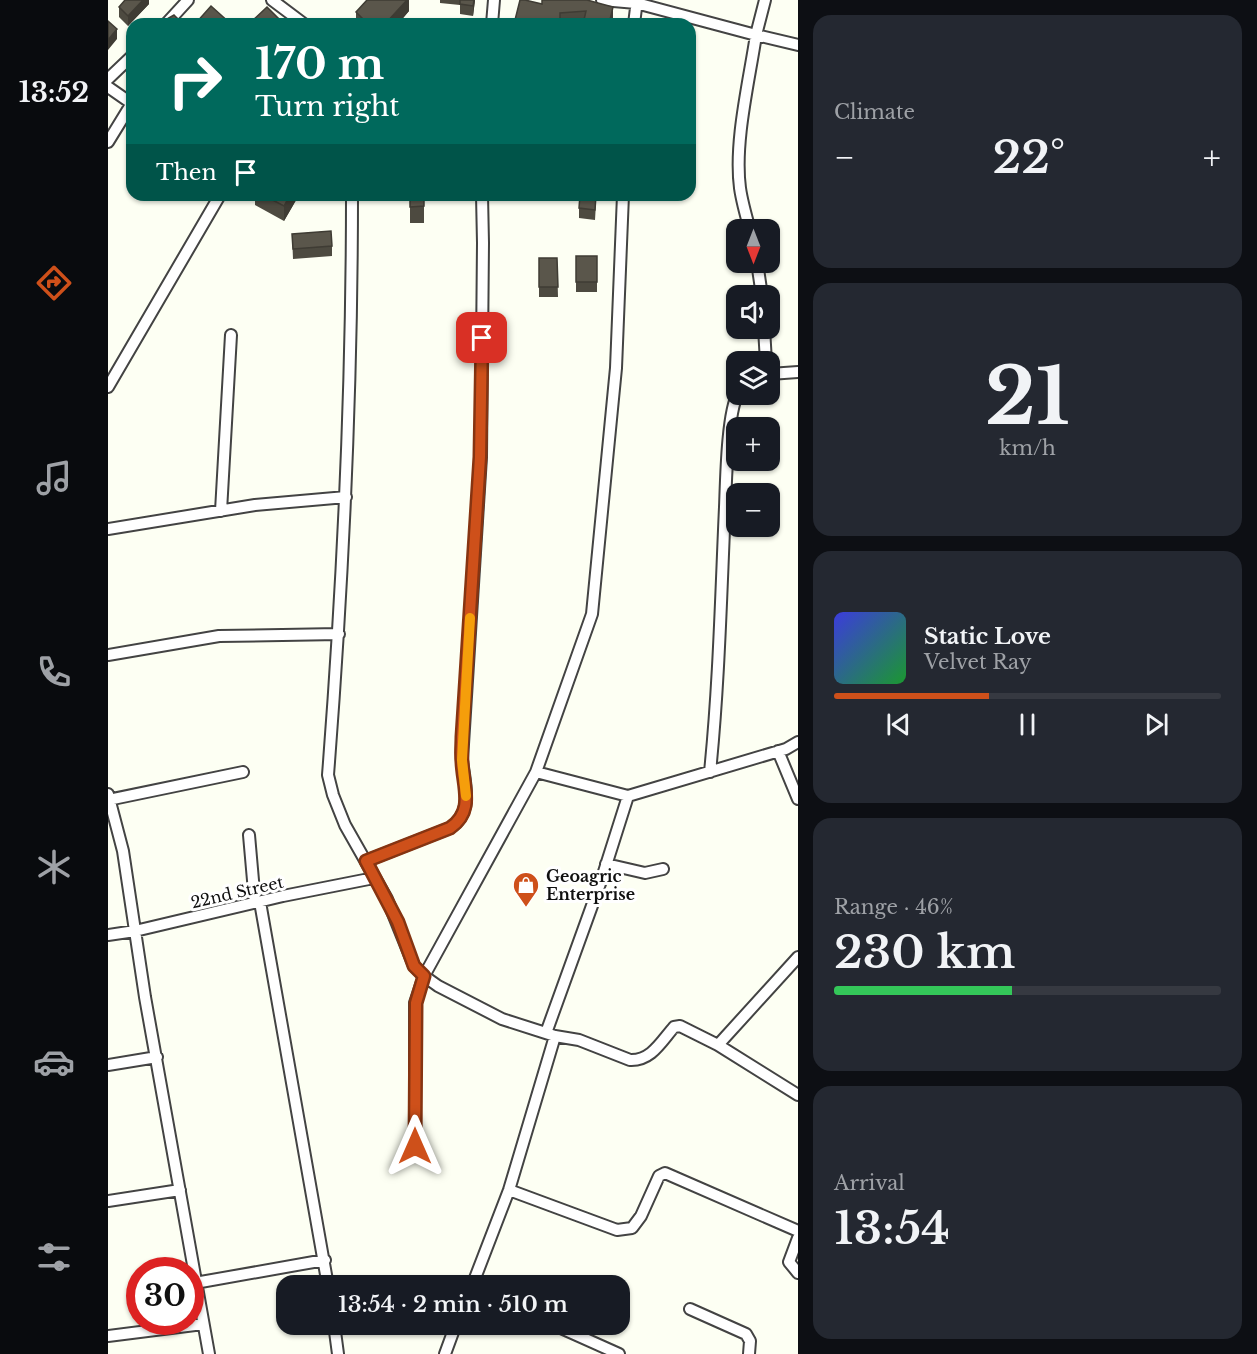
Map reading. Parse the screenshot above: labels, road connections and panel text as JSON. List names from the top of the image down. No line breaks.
{"streets":{"street":["22nd Street"]},"places":{"shop":["Geoagric Enterprise"]},"north":"bottom","page":{"tabs":"13:52","tile":["Climate",["21","km/h"],["Range · 46%","230 km"],["Arrival","13:54"]],"turn":["170 m","Turn right"],"heat":["−","22°","+"],"then":"Then","map_buttons":["+","−"],"song":["Static Love","Velvet Ray"],"limit":"30","trip":"13:54 · 2 min · 510 m"}}
